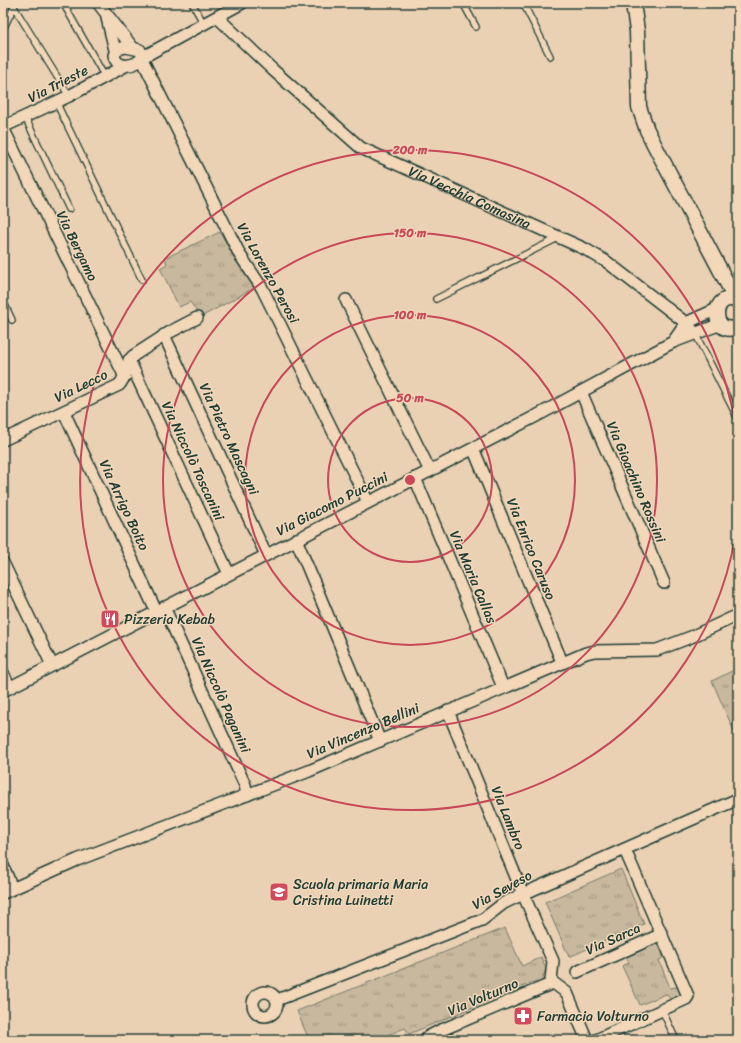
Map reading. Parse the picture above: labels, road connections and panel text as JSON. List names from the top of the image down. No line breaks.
{"streets":{"street":["Via Trieste","Via Vecchia Comasina","Via Bergamo","Via Lorenzo Perosi","Via Lecco","Via Pietro Mascagni","Via Niccolò Toscanini","Via Gioachino Rossini","Via Giacomo Puccini","Via Arrigo Boito","Via Enrico Caruso","Via Maria Callas","Via Niccolò Paganini","Via Vincenzo Bellini","Via Lambro","Via Seveso","Via Sarca","Via Volturno"]},"crossings":[["Via Trieste","Via Bergamo"],["Via Trieste","Via Lorenzo Perosi"],["Via Vecchia Comasina","Via Giacomo Puccini"],["Via Bergamo","Via Lecco"],["Via Lorenzo Perosi","Via Giacomo Puccini"],["Via Lecco","Via Niccolò Toscanini"],["Via Lecco","Via Arrigo Boito"],["Via Pietro Mascagni","Via Giacomo Puccini"],["Via Niccolò Toscanini","Via Giacomo Puccini"],["Via Gioachino Rossini","Via Giacomo Puccini"],["Via Giacomo Puccini","Via Arrigo Boito"],["Via Giacomo Puccini","Via Enrico Caruso"],["Via Giacomo Puccini","Via Maria Callas"],["Via Giacomo Puccini","Via Niccolò Paganini"],["Via Arrigo Boito","Via Niccolò Paganini"],["Via Enrico Caruso","Via Vincenzo Bellini"],["Via Maria Callas","Via Vincenzo Bellini"],["Via Niccolò Paganini","Via Vincenzo Bellini"],["Via Vincenzo Bellini","Via Lambro"],["Via Lambro","Via Seveso"],["Via Lambro","Via Volturno"],["Via Seveso","Via Sarca"]],"places":{"restaurant":["Pizzeria Kebab"],"school or university":["Scuola primaria Maria Cristina Luinetti"],"pharmacy":["Farmacia Volturno"]},"rings":["200 m","150 m","100 m","50 m"]}
